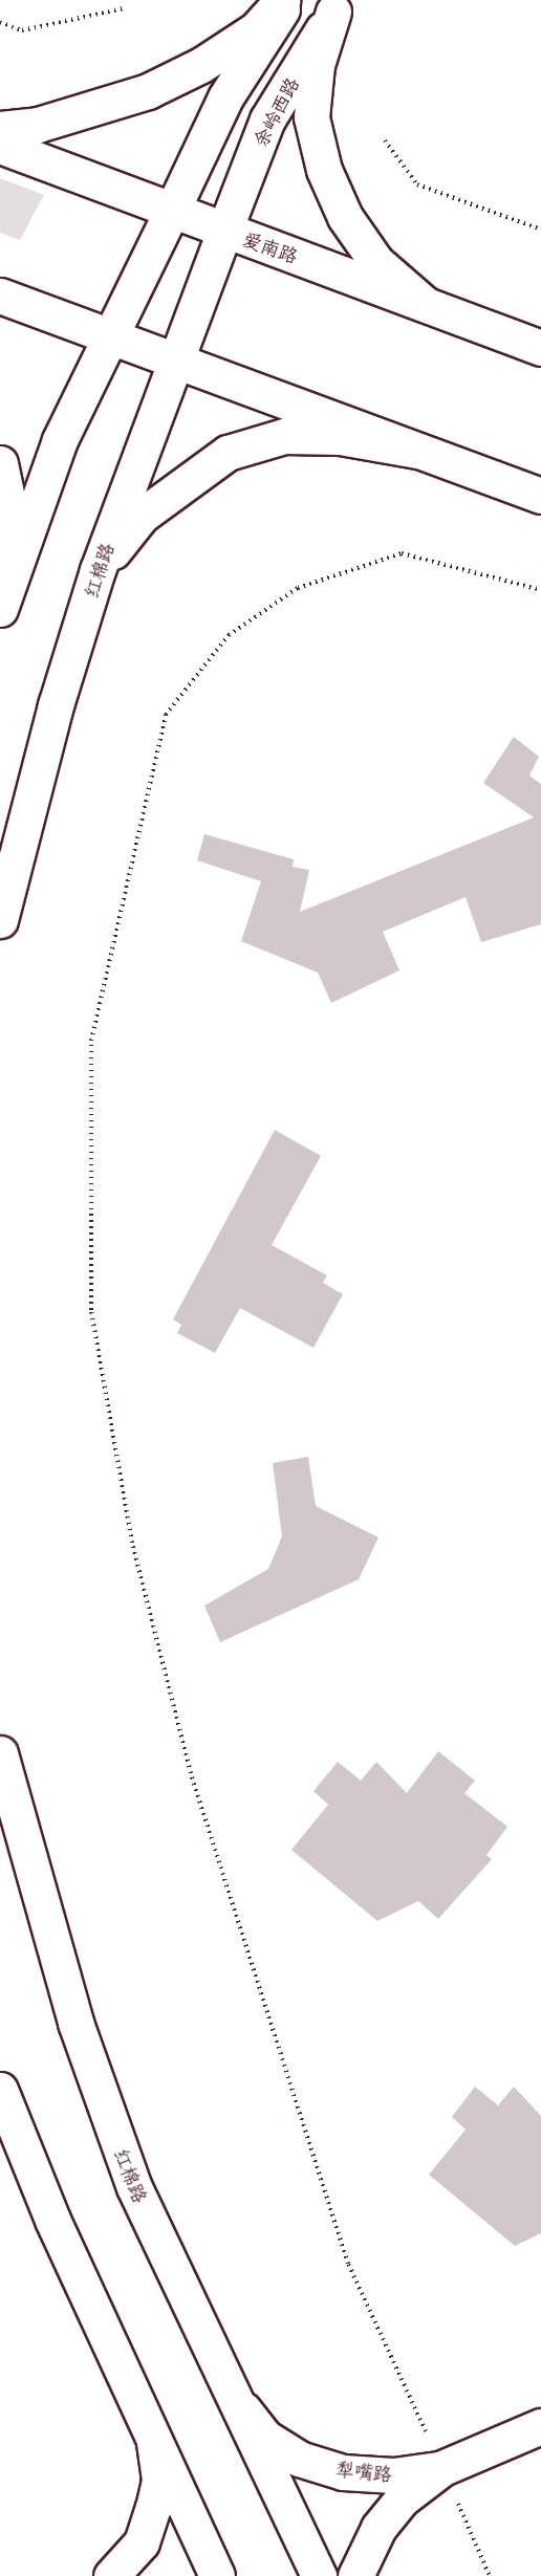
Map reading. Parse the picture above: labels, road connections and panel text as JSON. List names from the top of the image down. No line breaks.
{"streets":{"main road":["余岭西路","爱南路","红棉路","犁嘴路"]},"crossings":[["余岭西路","爱南路"],["余岭西路","红棉路"],["爱南路","红棉路"],["红棉路","犁嘴路"]]}
